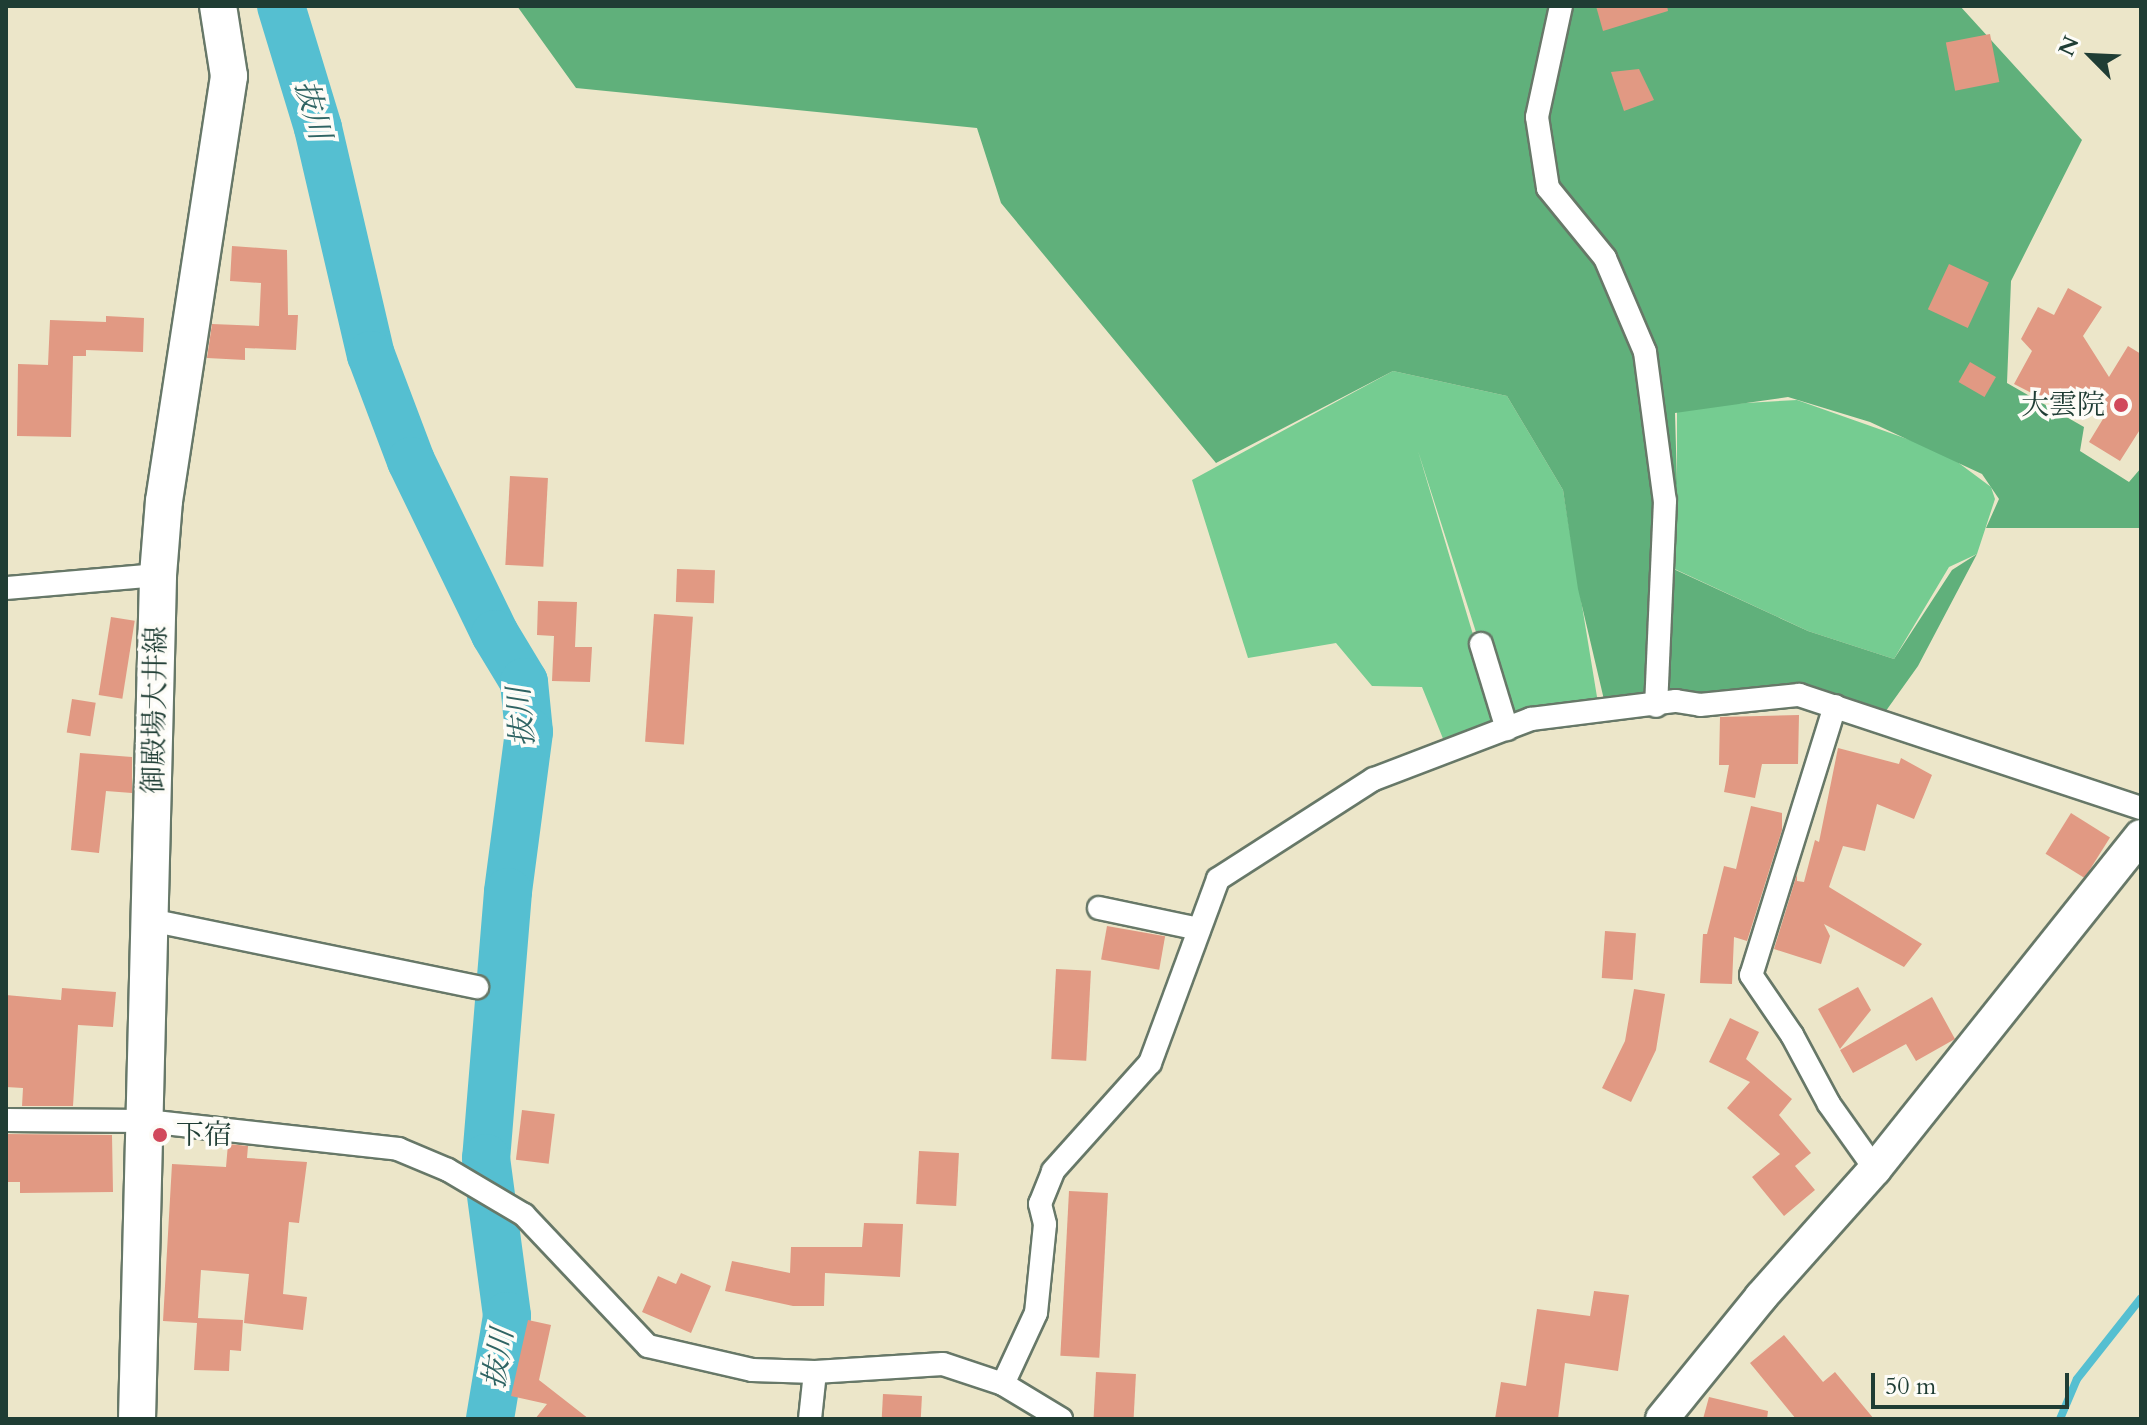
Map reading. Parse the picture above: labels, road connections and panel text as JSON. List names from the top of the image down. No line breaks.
{"streets":{"main road":["御殿場大井線"]},"water":["抜川"],"places":["大雲院","下宿"],"scale_bar":"50 m","north":"top left"}
